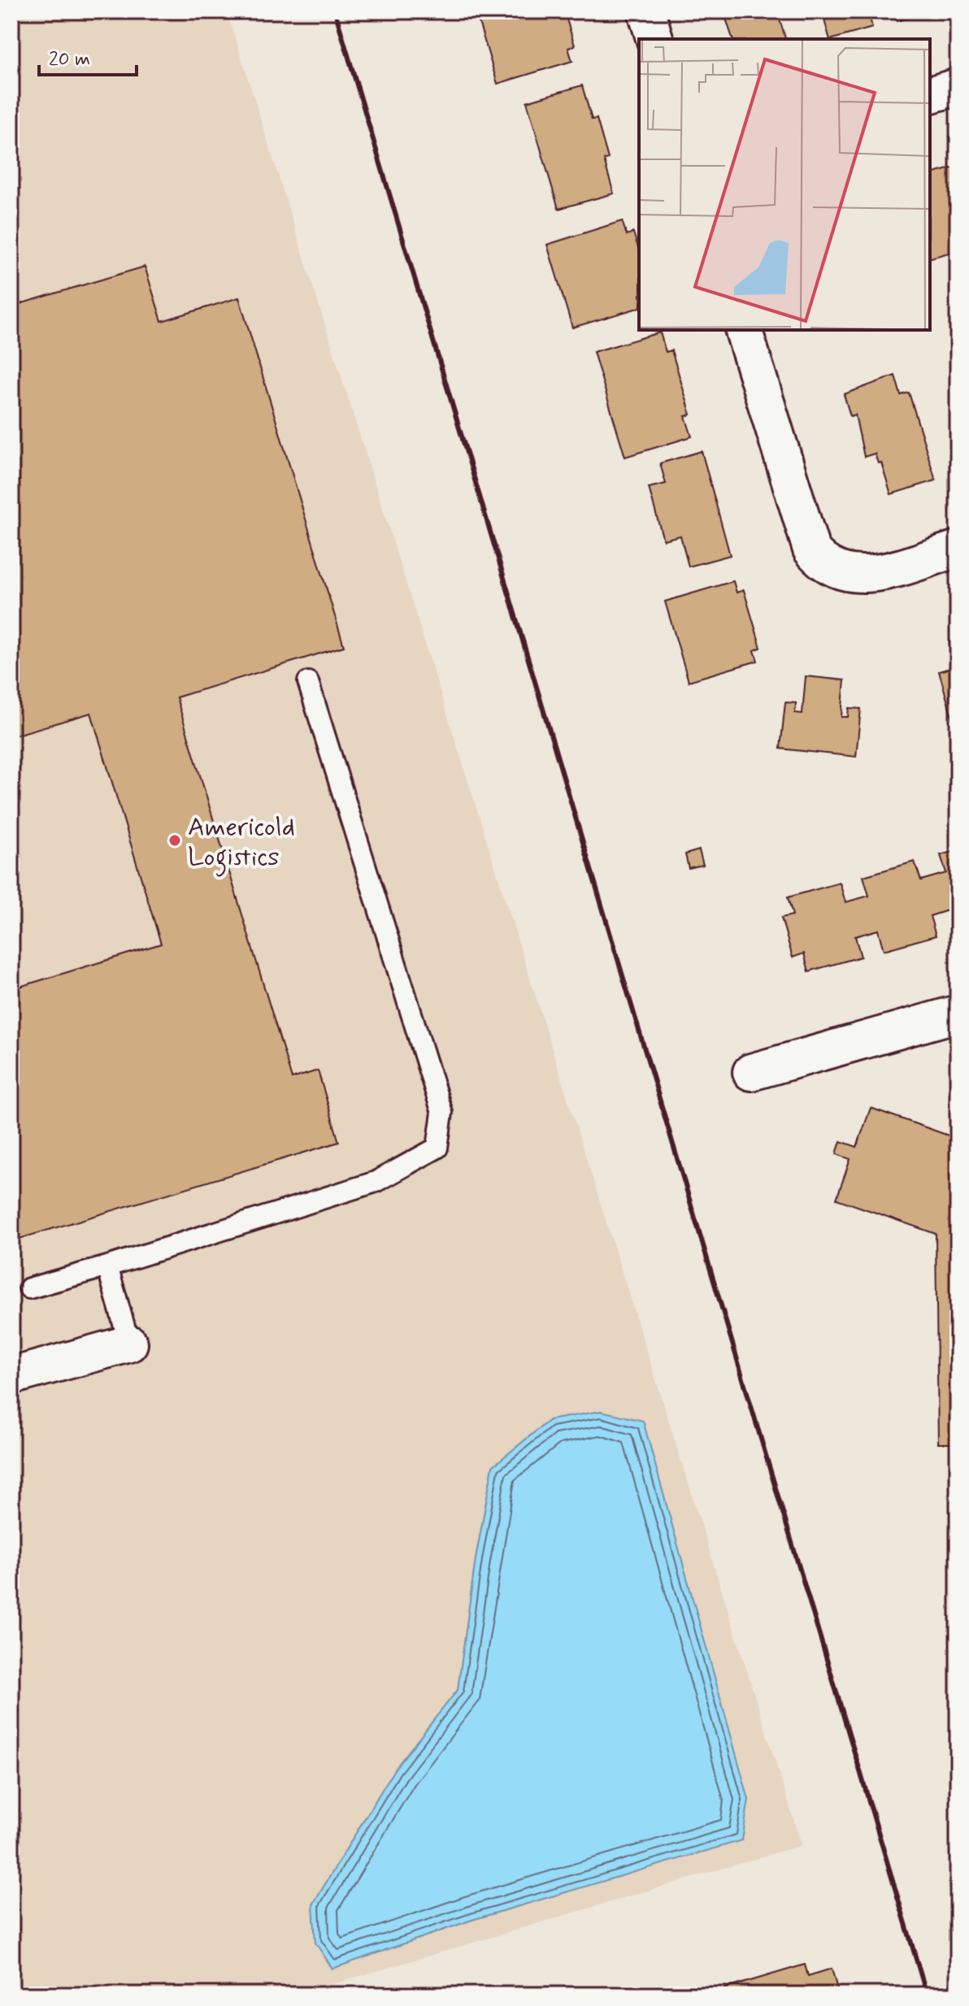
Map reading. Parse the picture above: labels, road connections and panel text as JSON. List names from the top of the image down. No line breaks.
{"places":["Americold Logistics"],"scale_bar":"20 m"}
